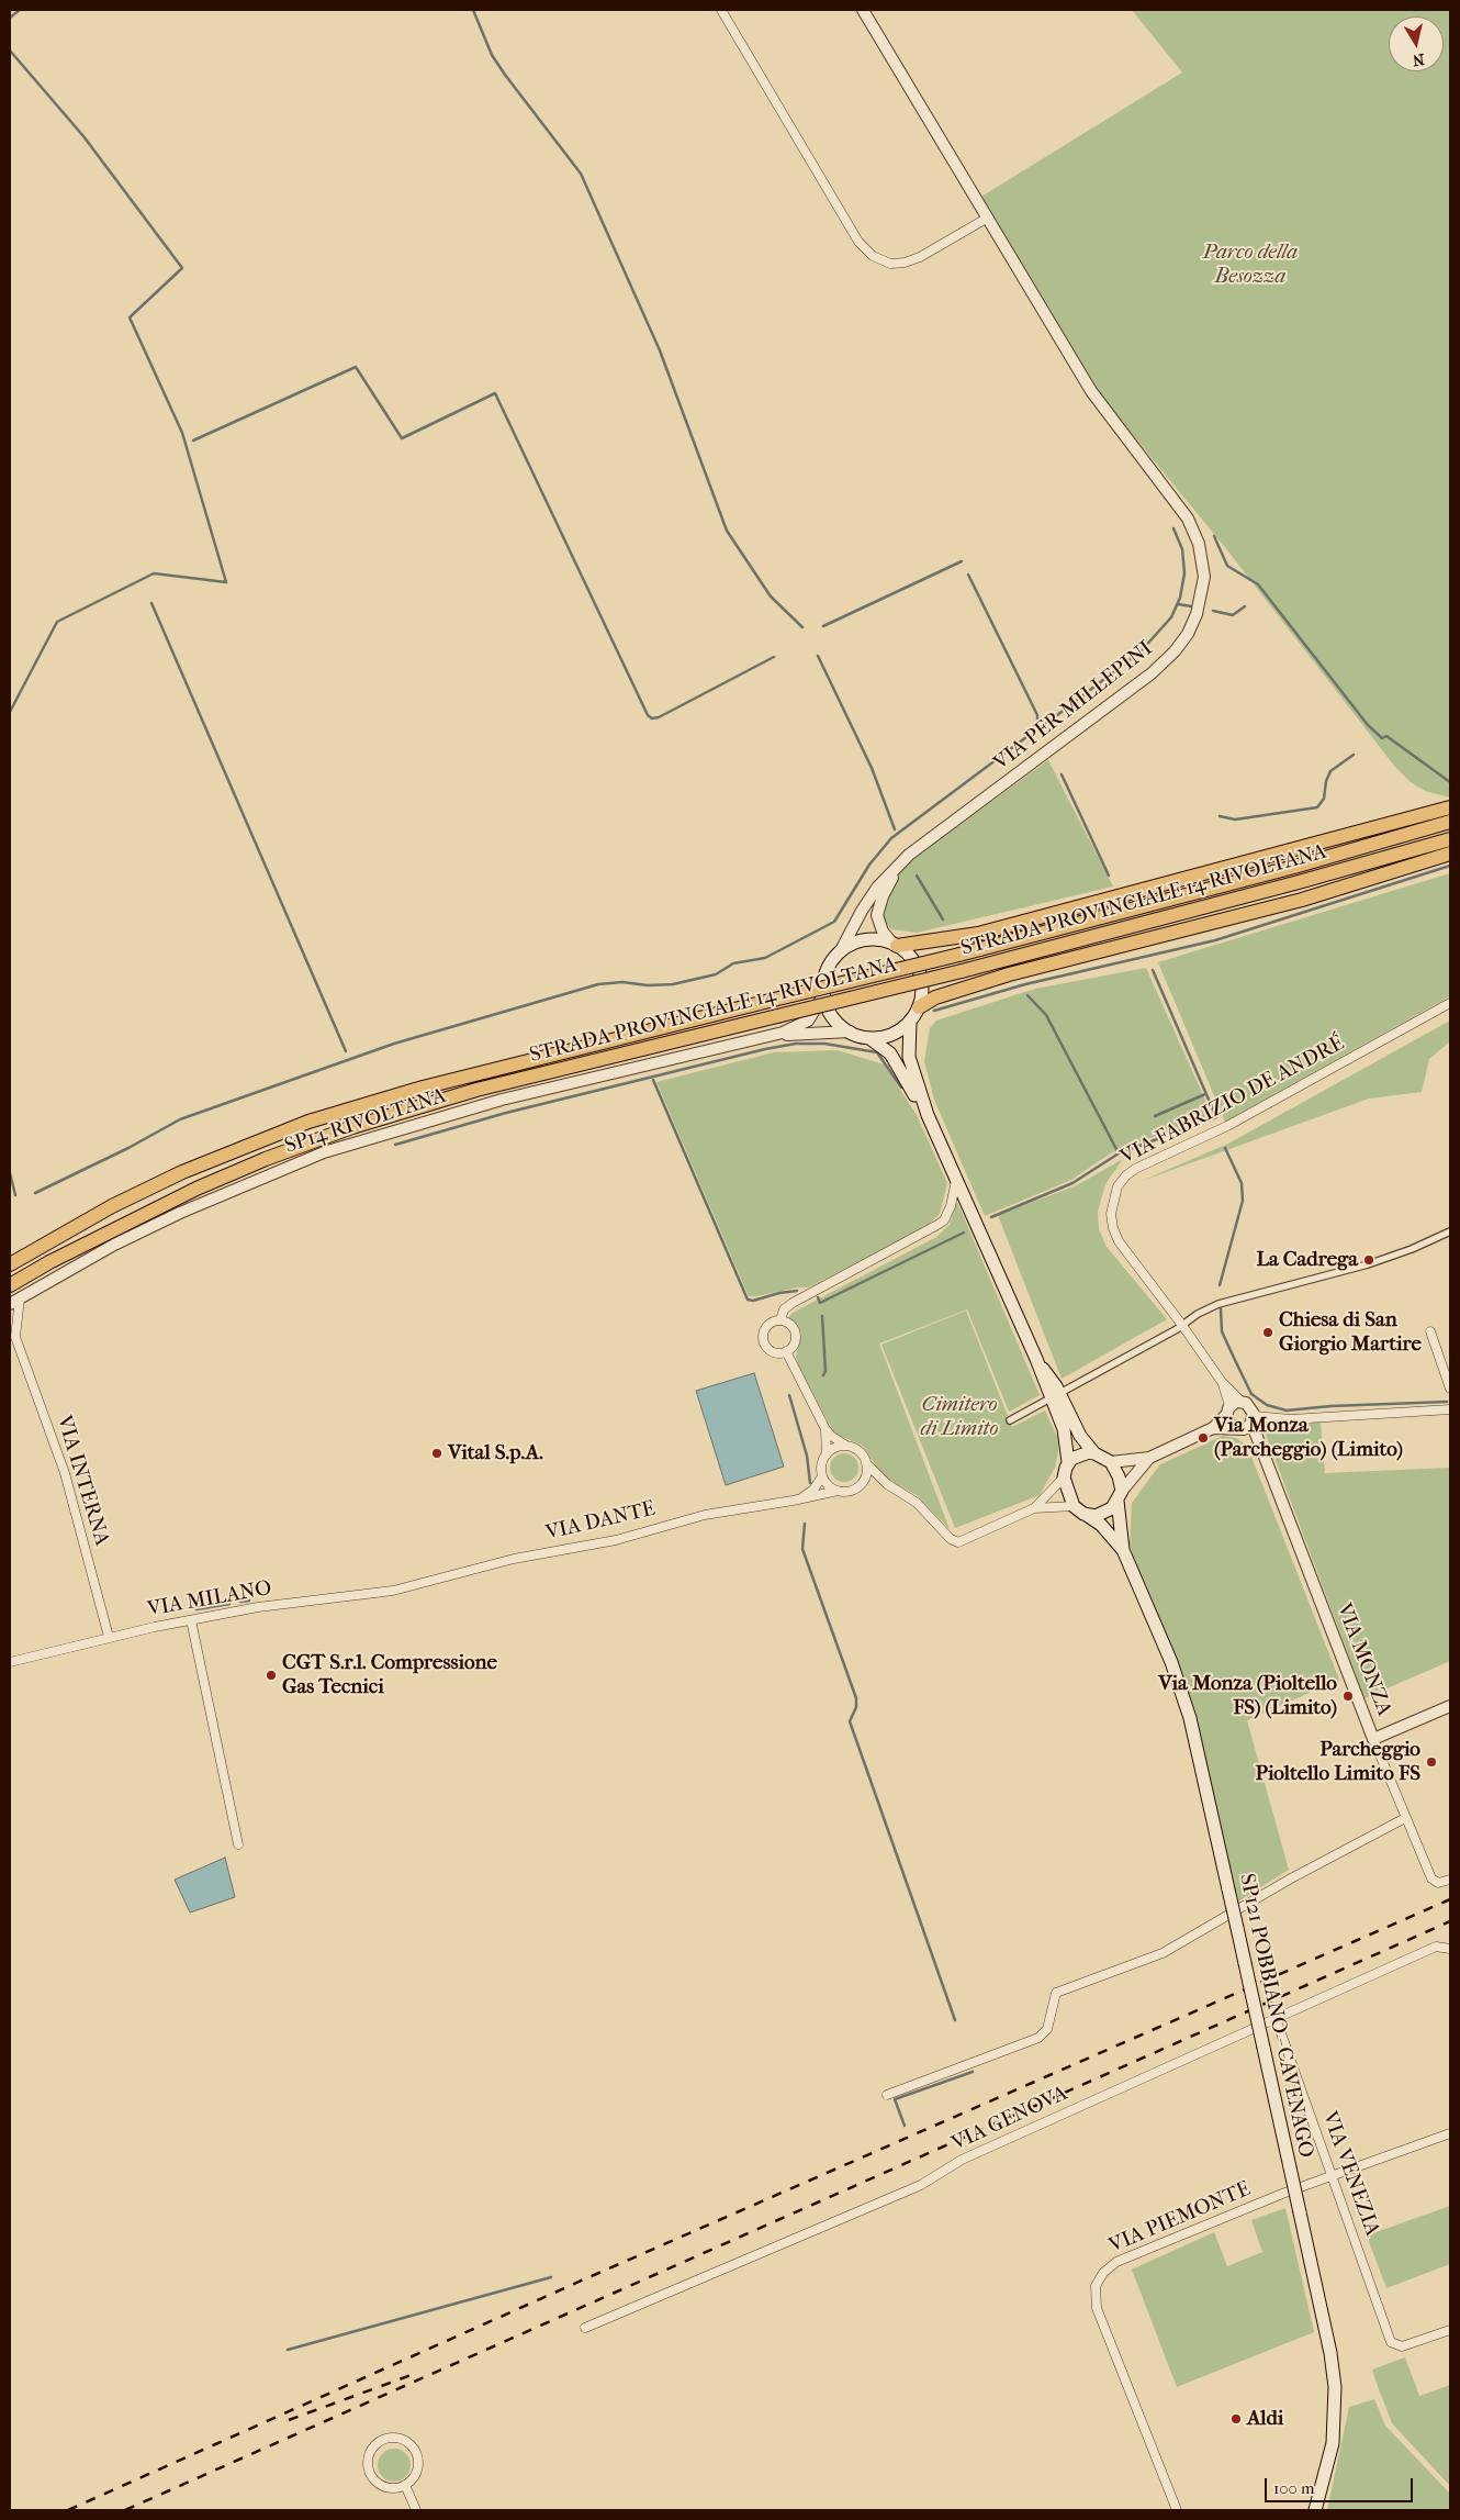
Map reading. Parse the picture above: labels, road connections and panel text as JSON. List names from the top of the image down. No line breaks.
{"streets":{"highway":["STRADA PROVINCIALE 14 RIVOLTANA"],"main road":["SP14 RIVOLTANA","SP121 POBBIANO - CAVENAGO"],"street":["VIA PER MILLEPINI","VIA FABRIZIO DE ANDRÉ","VIA INTERNA","VIA DANTE","VIA MILANO","VIA MONZA","VIA GENOVA","VIA VENEZIA","VIA PIEMONTE"]},"crossings":[["VIA PER MILLEPINI","SP14 RIVOLTANA"],["SP14 RIVOLTANA","VIA INTERNA"],["VIA INTERNA","VIA MILANO"],["VIA DANTE","VIA MILANO"],["VIA GENOVA","VIA VENEZIA"],["VIA VENEZIA","VIA PIEMONTE"]],"parks":["Parco della Besozza","Cimitero di Limito"],"places":["La Cadrega","Chiesa di San Giorgio Martire","Via Monza (Parcheggio) (Limito)","Vital S.p.A.","CGT S.r.l. Compressione Gas Tecnici","Via Monza (Pioltello FS) (Limito)","Parcheggio Pioltello Limito FS","Aldi"],"scale_bar":"100 m","north":"bottom"}
